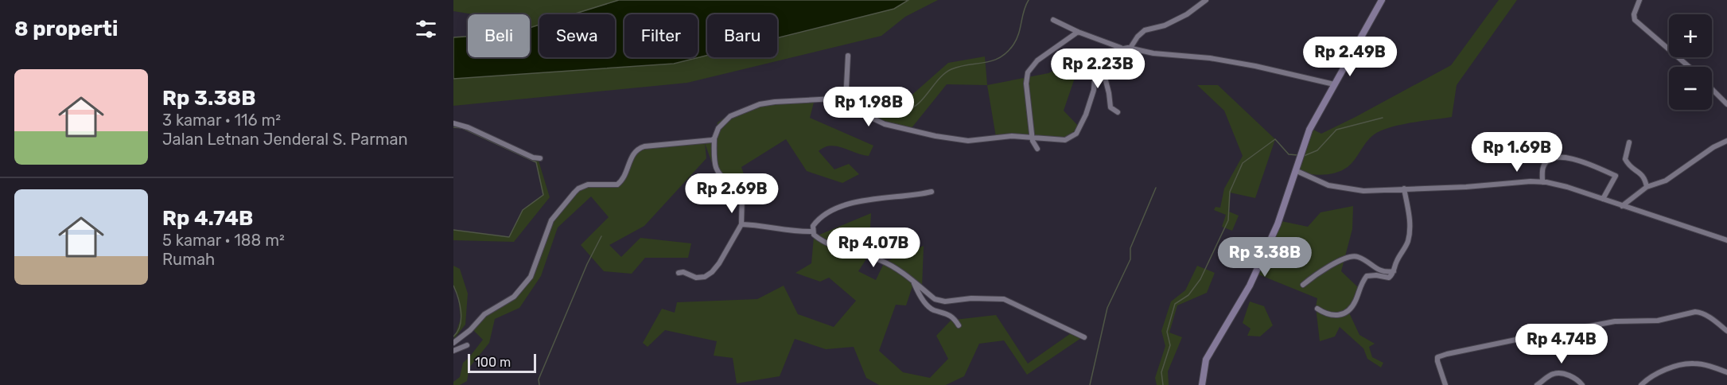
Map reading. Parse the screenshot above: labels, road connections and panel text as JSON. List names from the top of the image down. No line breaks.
{"scale_bar":"100 m","page":{"heading":"8 properti","map_buttons":["+","−"],"chip":["Beli","Sewa","Filter","Baru"],"price":["Rp 2.49B","Rp 2.23B","Rp 1.98B","Rp 1.69B","Rp 2.69B","Rp 4.07B","Rp 3.38B","Rp 4.74B"],"list":[{"name":"Rp 3.38B","note":"3 kamar · 116 m² · Jalan Letnan Jenderal S. Parman"},{"name":"Rp 4.74B","note":"5 kamar · 188 m² · Rumah"}],"scale":"100 m"}}
